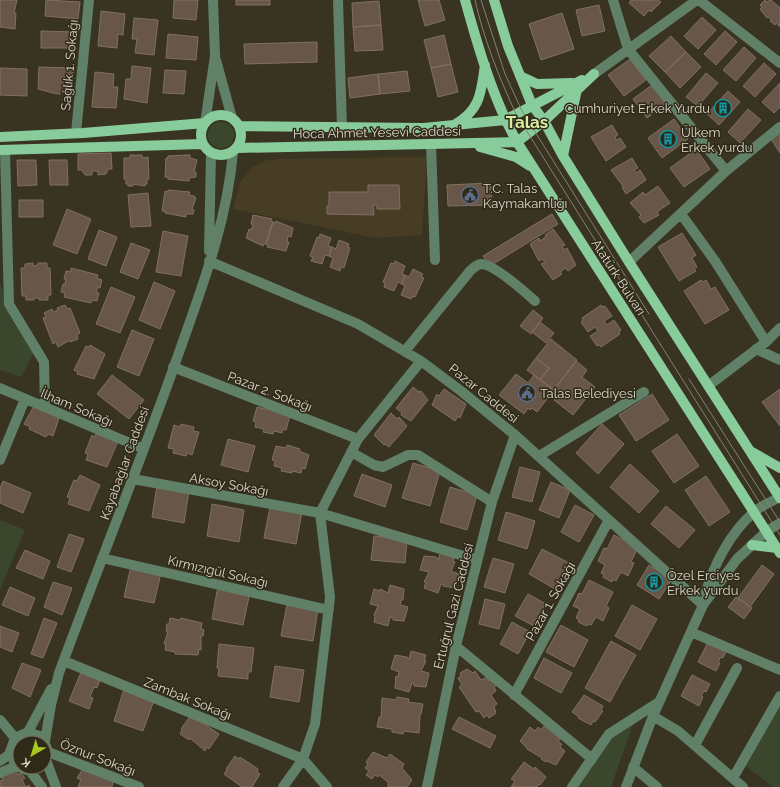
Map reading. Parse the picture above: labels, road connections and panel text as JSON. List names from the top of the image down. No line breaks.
{"streets":{"main road":["Hoca Ahmet Yesevi Caddesi","Atatürk Bulvarı"],"street":["Sağlık 1. Sokağı","Pazar 2. Sokağı","Pazar Caddesi","İlham Sokağı","Kayabağlar Caddesi","Aksoy Sokağı","Kırmızıgül Sokağı","Pazar 1. Sokağı","Ertuğrul Gazi Caddesi","Zambak Sokağı","Öznur Sokağı"]},"crossings":[["Hoca Ahmet Yesevi Caddesi","Atatürk Bulvarı"],["Hoca Ahmet Yesevi Caddesi","Kayabağlar Caddesi"],["Pazar 2. Sokağı","Kayabağlar Caddesi"],["Pazar Caddesi","Kayabağlar Caddesi"],["Pazar Caddesi","Pazar 1. Sokağı"],["Pazar Caddesi","Ertuğrul Gazi Caddesi"],["İlham Sokağı","Kayabağlar Caddesi"],["Kayabağlar Caddesi","Aksoy Sokağı"],["Kayabağlar Caddesi","Kırmızıgül Sokağı"],["Kayabağlar Caddesi","Zambak Sokağı"],["Aksoy Sokağı","Ertuğrul Gazi Caddesi"]],"districts":["Talas"],"places":{"building":["Cumhuriyet Erkek Yurdu","Ülkem Erkek yurdu","Özel Erciyes Erkek yurdu"],"public building":["T.C. Talas Kaymakamlığı","Talas Belediyesi"]},"north":"bottom left"}
